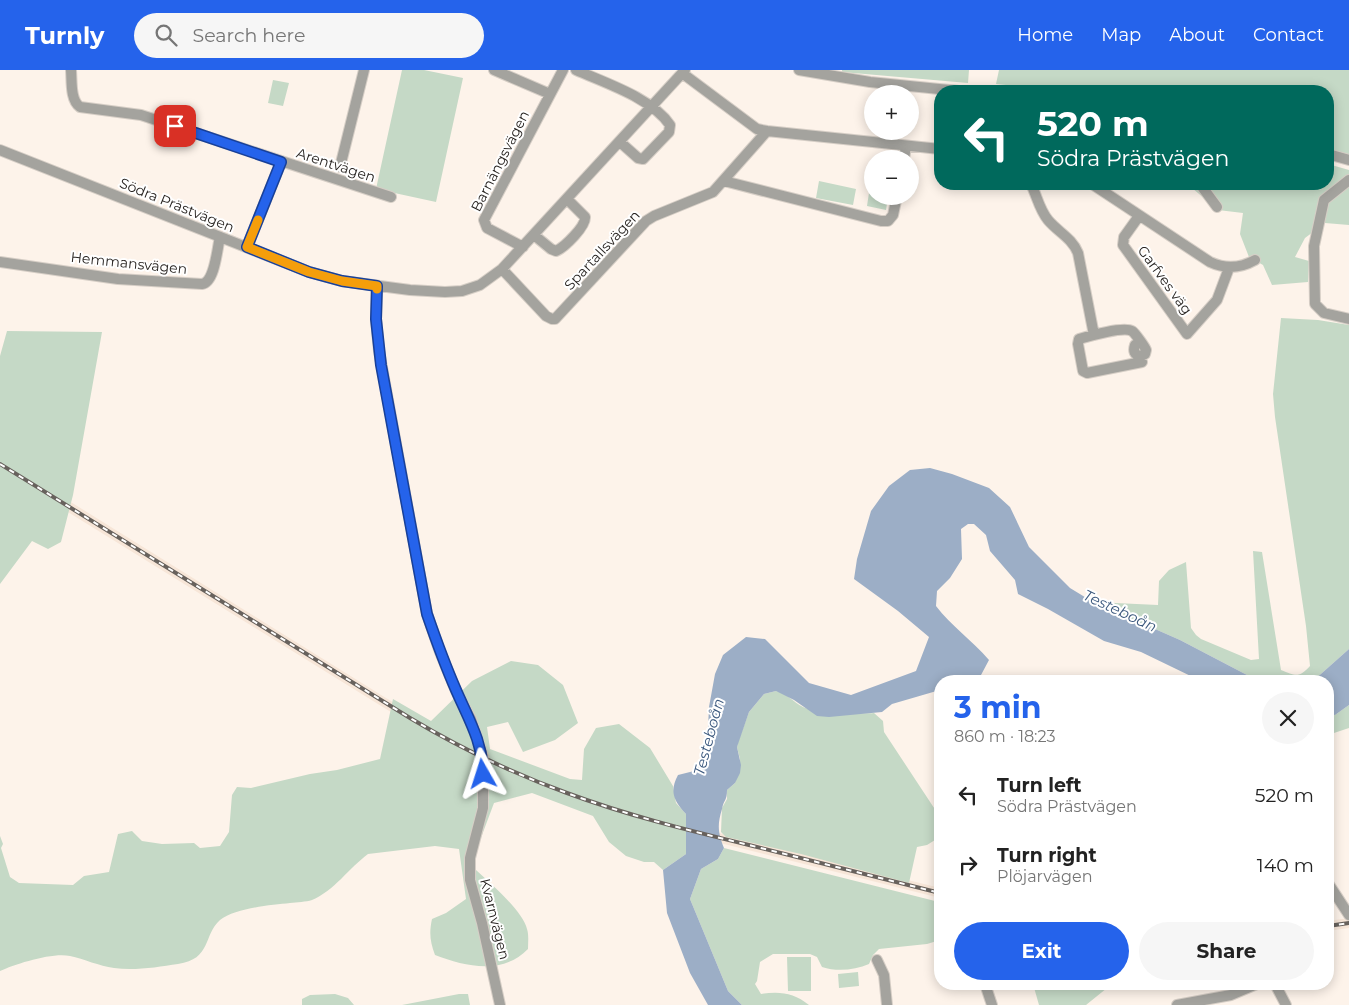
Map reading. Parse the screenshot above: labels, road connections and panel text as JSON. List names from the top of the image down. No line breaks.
{"streets":{"street":["Barnängsvägen","Arentvägen","Södra Prästvägen","Spartallsvägen","Hemmansvägen","Garfves väg","Kvarnvägen"]},"crossings":[["Barnängsvägen","Södra Prästvägen"],["Södra Prästvägen","Spartallsvägen"],["Södra Prästvägen","Hemmansvägen"],["Södra Prästvägen","Kvarnvägen"]],"water":["Testeboån"],"page":{"header":"Turnly","search":"Search here","nav":["Home","Map","About","Contact"],"map_buttons":["+","−"],"turn":["520 m","Södra Prästvägen"],"heading":["3 min","860 m · 18:23"],"list":[{"name":"Turn left","note":"Södra Prästvägen","value":"520 m"},{"name":"Turn right","note":"Plöjarvägen","value":"140 m"}],"buttons":["Exit","Share"]}}
